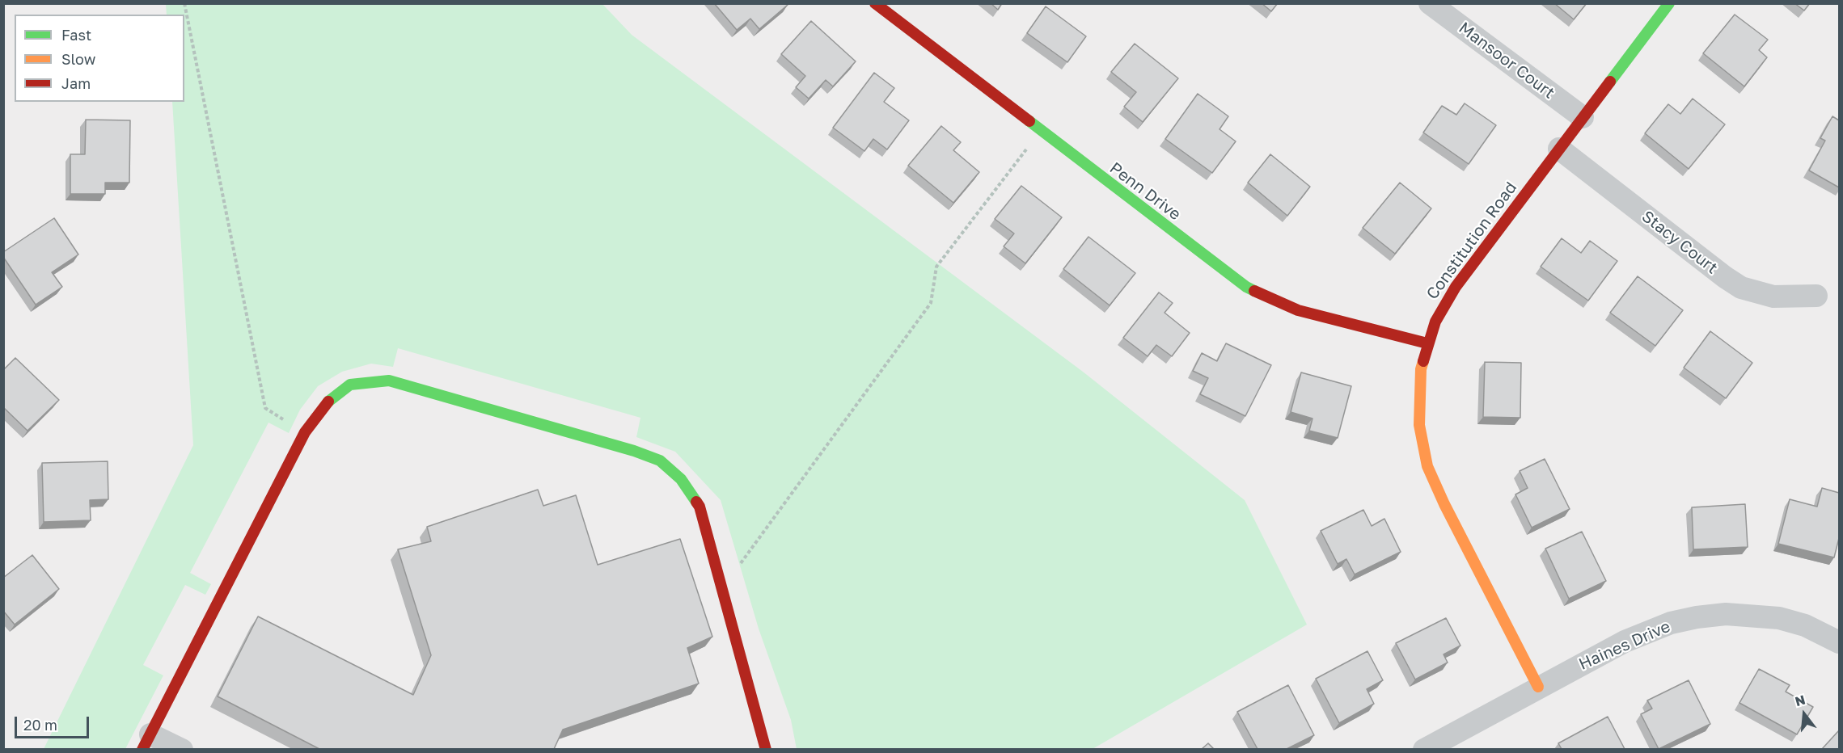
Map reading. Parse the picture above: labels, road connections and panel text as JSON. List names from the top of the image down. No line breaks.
{"streets":{"street":["Mansoor Court","Penn Drive","Constitution Road","Stacy Court","Haines Drive"]},"crossings":[["Mansoor Court","Constitution Road"],["Penn Drive","Constitution Road"],["Constitution Road","Stacy Court"],["Constitution Road","Haines Drive"]],"legend":["Fast","Slow","Jam"],"scale_bar":"20 m","north":"top"}
